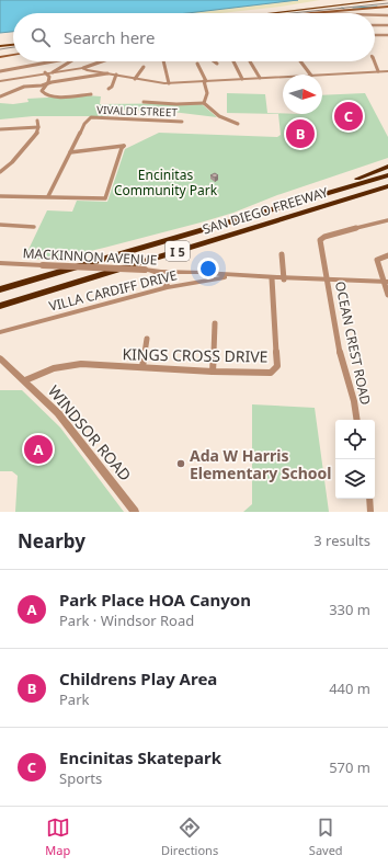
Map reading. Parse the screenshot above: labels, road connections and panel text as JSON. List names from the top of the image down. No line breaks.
{"streets":{"highway":["SAN DIEGO FREEWAY","I 5"],"street":["VIVALDI STREET","MACKINNON AVENUE","VILLA CARDIFF DRIVE","OCEAN CREST ROAD","KINGS CROSS DRIVE","WINDSOR ROAD"]},"crossings":[["MACKINNON AVENUE","VILLA CARDIFF DRIVE"],["MACKINNON AVENUE","OCEAN CREST ROAD"],["MACKINNON AVENUE","KINGS CROSS DRIVE"],["KINGS CROSS DRIVE","WINDSOR ROAD"]],"parks":["Encinitas Community Park"],"places":["Ada W Harris Elementary School"],"north":"right","page":{"search":"Search here","pins":["C","B","A"],"heading":["Nearby","3 results"],"list":[{"mark":"A","name":"Park Place HOA Canyon","note":"Park · Windsor Road","value":"330 m"},{"mark":"B","name":"Childrens Play Area","note":"Park","value":"440 m"},{"mark":"C","name":"Encinitas Skatepark","note":"Sports","value":"570 m"}],"nav":["Map","Directions","Saved"]}}
